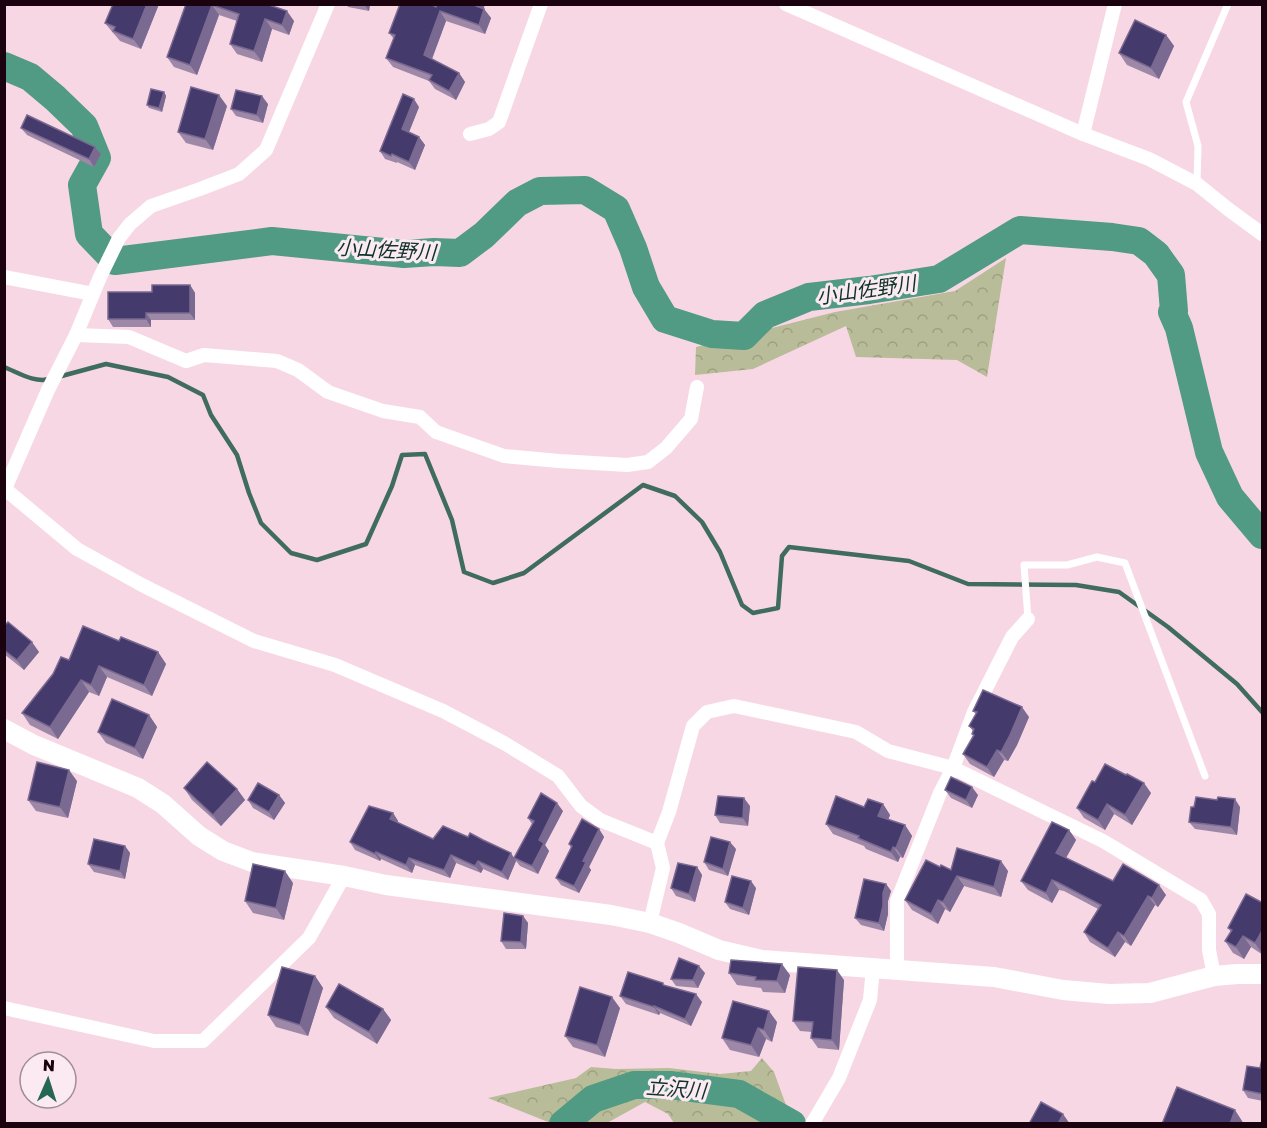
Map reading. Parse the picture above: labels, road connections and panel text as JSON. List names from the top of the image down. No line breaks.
{"water":["小山佐野川","立沢川"],"north":"top"}
